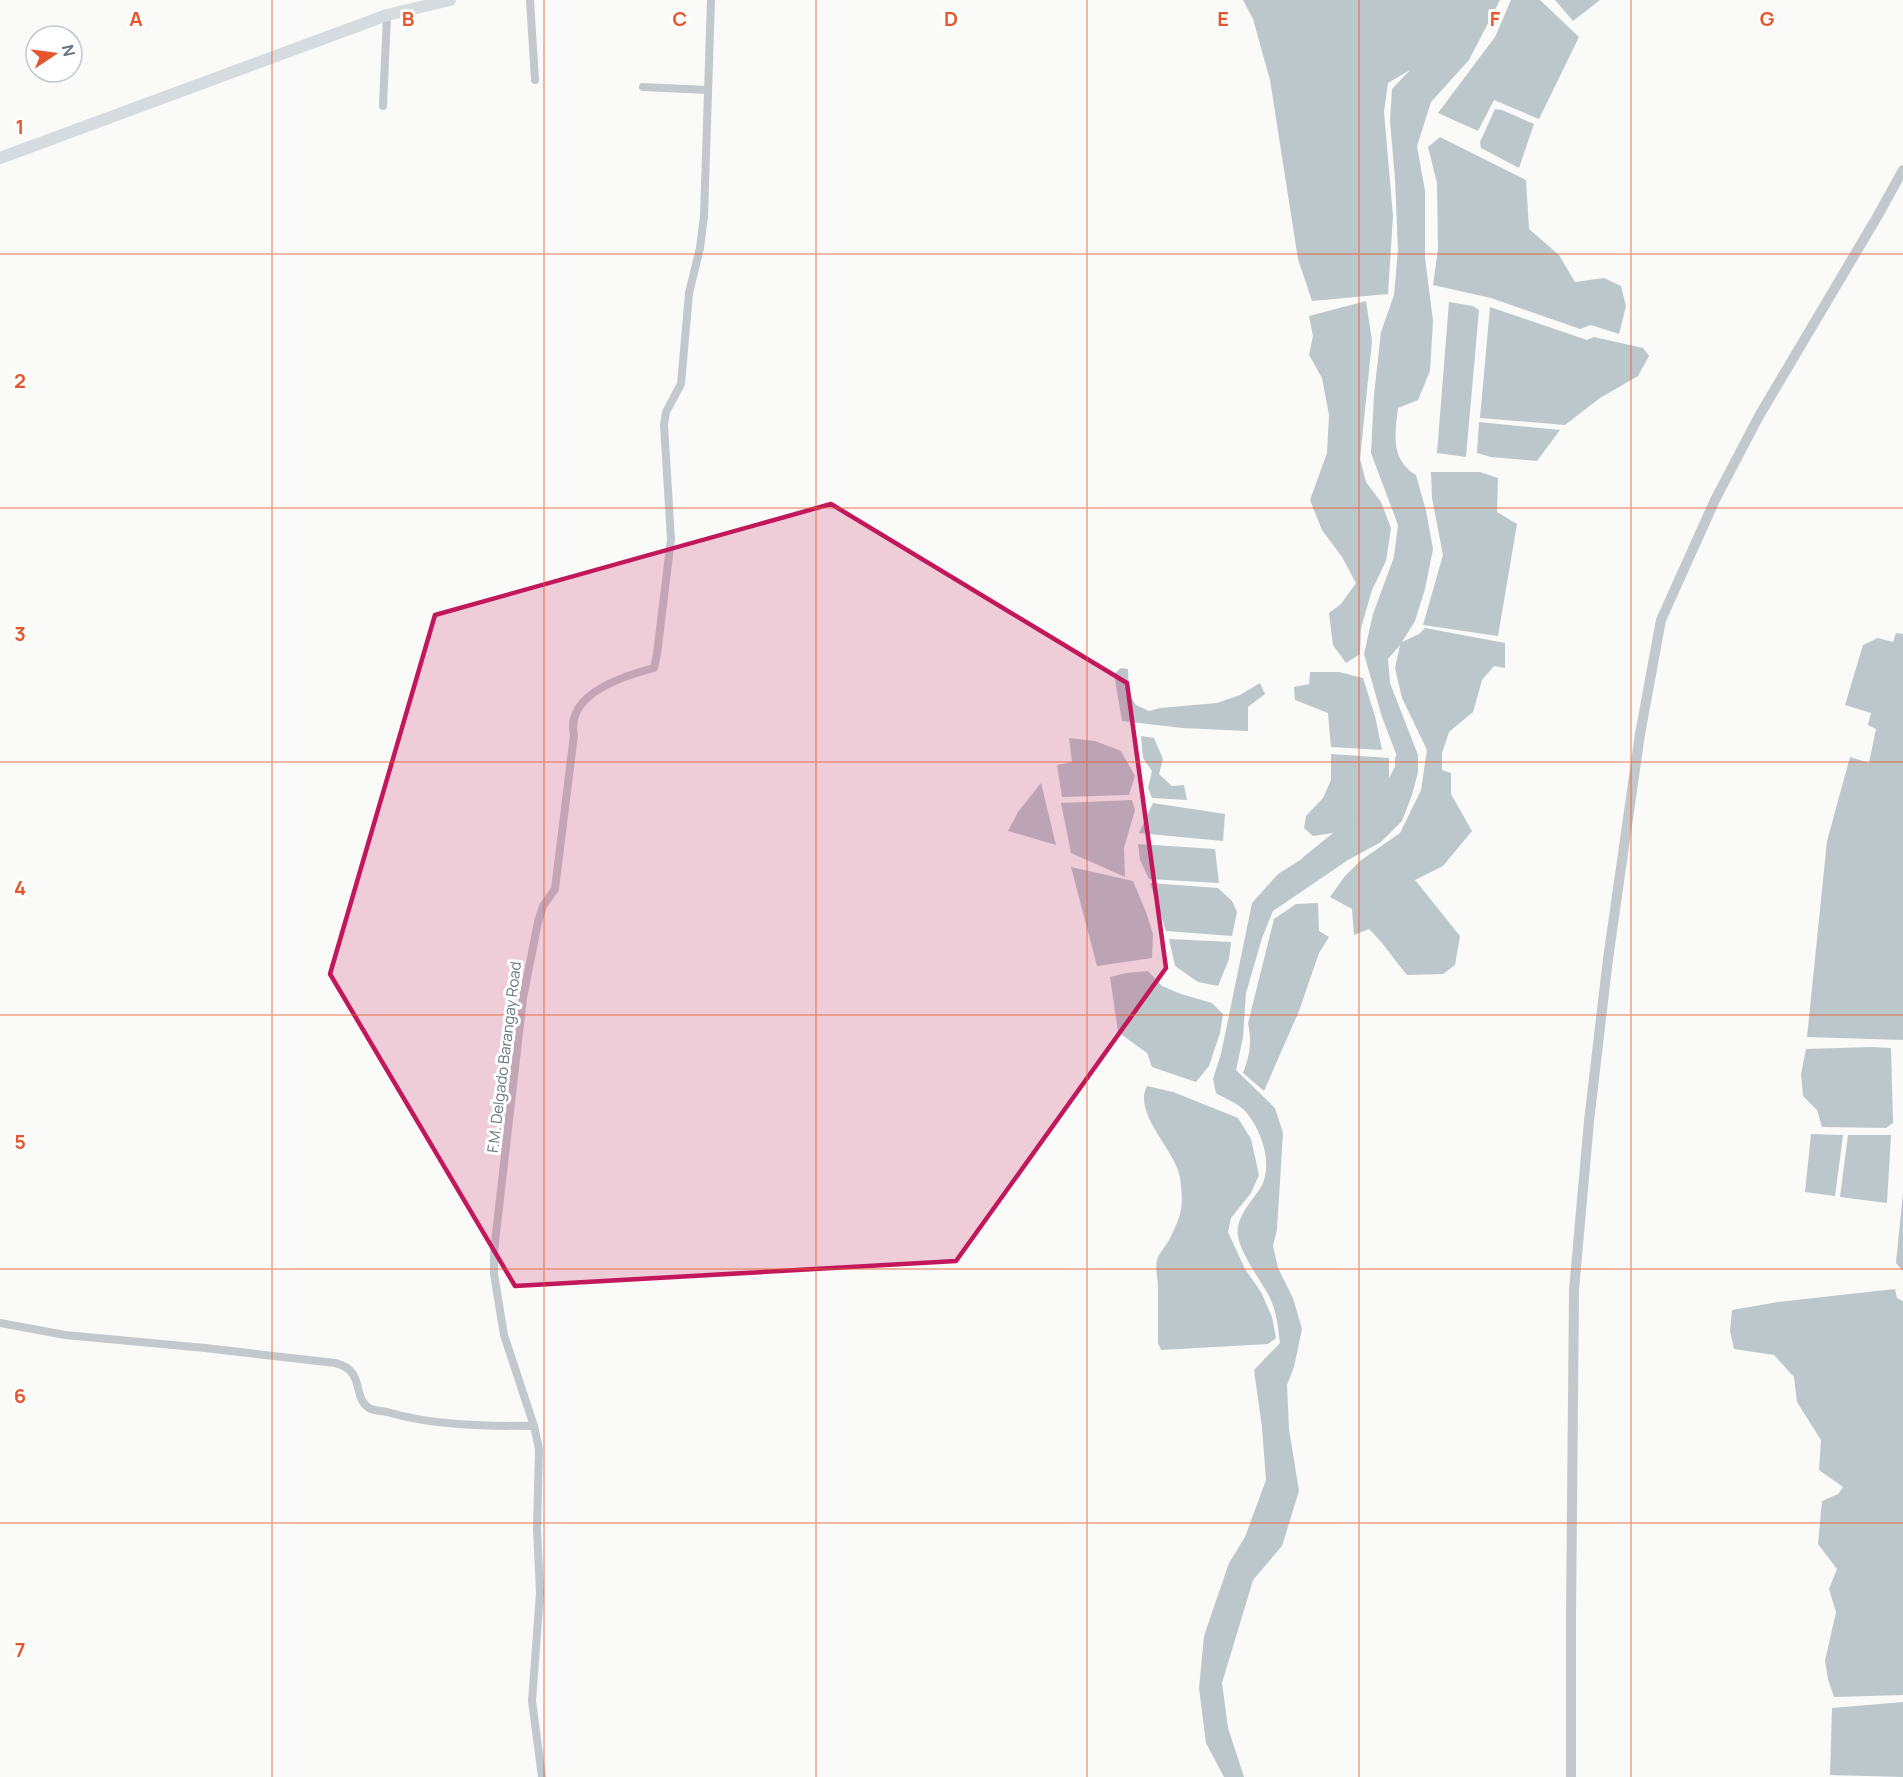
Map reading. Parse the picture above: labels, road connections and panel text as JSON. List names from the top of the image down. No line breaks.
{"streets":{"street":["F.M. Delgado Barangay Road"]},"north":"right","grid":{"columns":["A","B","C","D","E","F","G"],"rows":["1","2","3","4","5","6","7"]}}
